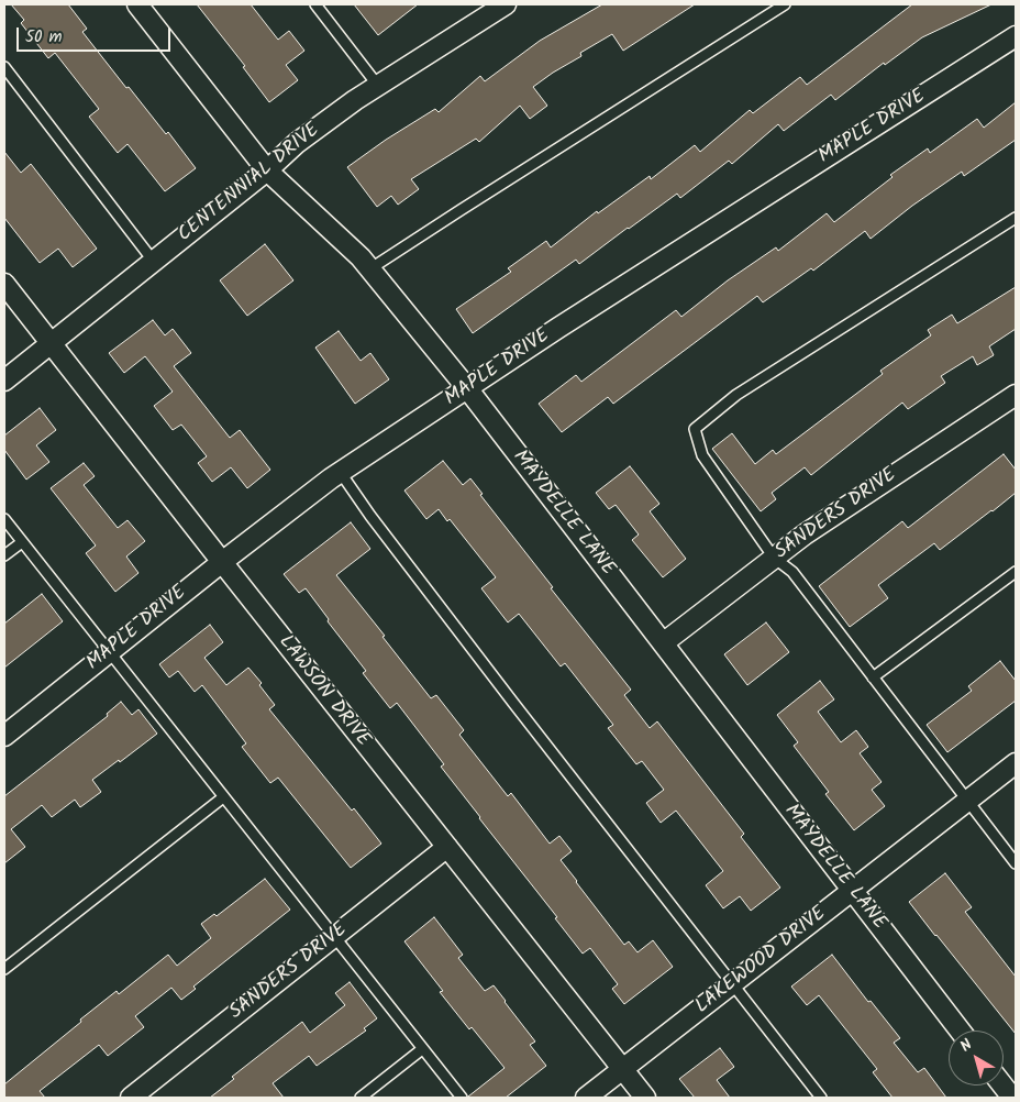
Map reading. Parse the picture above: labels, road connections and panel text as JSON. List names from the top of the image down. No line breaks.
{"streets":{"street":["MAPLE DRIVE","CENTENNIAL DRIVE","MAYDELLE LANE","SANDERS DRIVE","LAWSON DRIVE","LAKEWOOD DRIVE"]},"crossings":[["MAPLE DRIVE","MAYDELLE LANE"],["MAPLE DRIVE","LAWSON DRIVE"],["CENTENNIAL DRIVE","MAYDELLE LANE"],["CENTENNIAL DRIVE","LAWSON DRIVE"],["MAYDELLE LANE","SANDERS DRIVE"],["MAYDELLE LANE","LAKEWOOD DRIVE"],["SANDERS DRIVE","LAWSON DRIVE"],["LAWSON DRIVE","LAKEWOOD DRIVE"]],"scale_bar":"50 m","north":"top left"}
